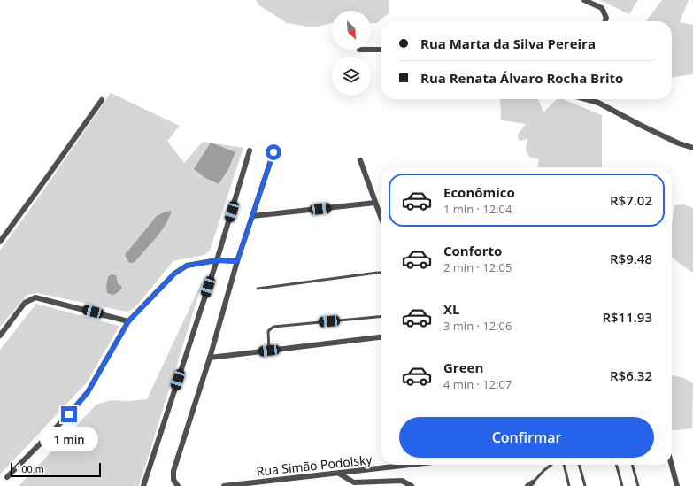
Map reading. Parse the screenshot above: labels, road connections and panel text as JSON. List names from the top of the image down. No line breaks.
{"streets":{"street":["Rua Simão Podolsky"]},"scale_bar":"100 m","north":"bottom right","page":{"banner":["Rua Marta da Silva Pereira","Rua Renata Álvaro Rocha Brito"],"list":[{"name":"Econômico","note":"1 min · 12:04","value":"R$7.02"},{"name":"Conforto","note":"2 min · 12:05","value":"R$9.48"},{"name":"XL","note":"3 min · 12:06","value":"R$11.93"},{"name":"Green","note":"4 min · 12:07","value":"R$6.32"}],"buttons":"Confirmar","bubble":"1 min","scale":"100 m"}}
